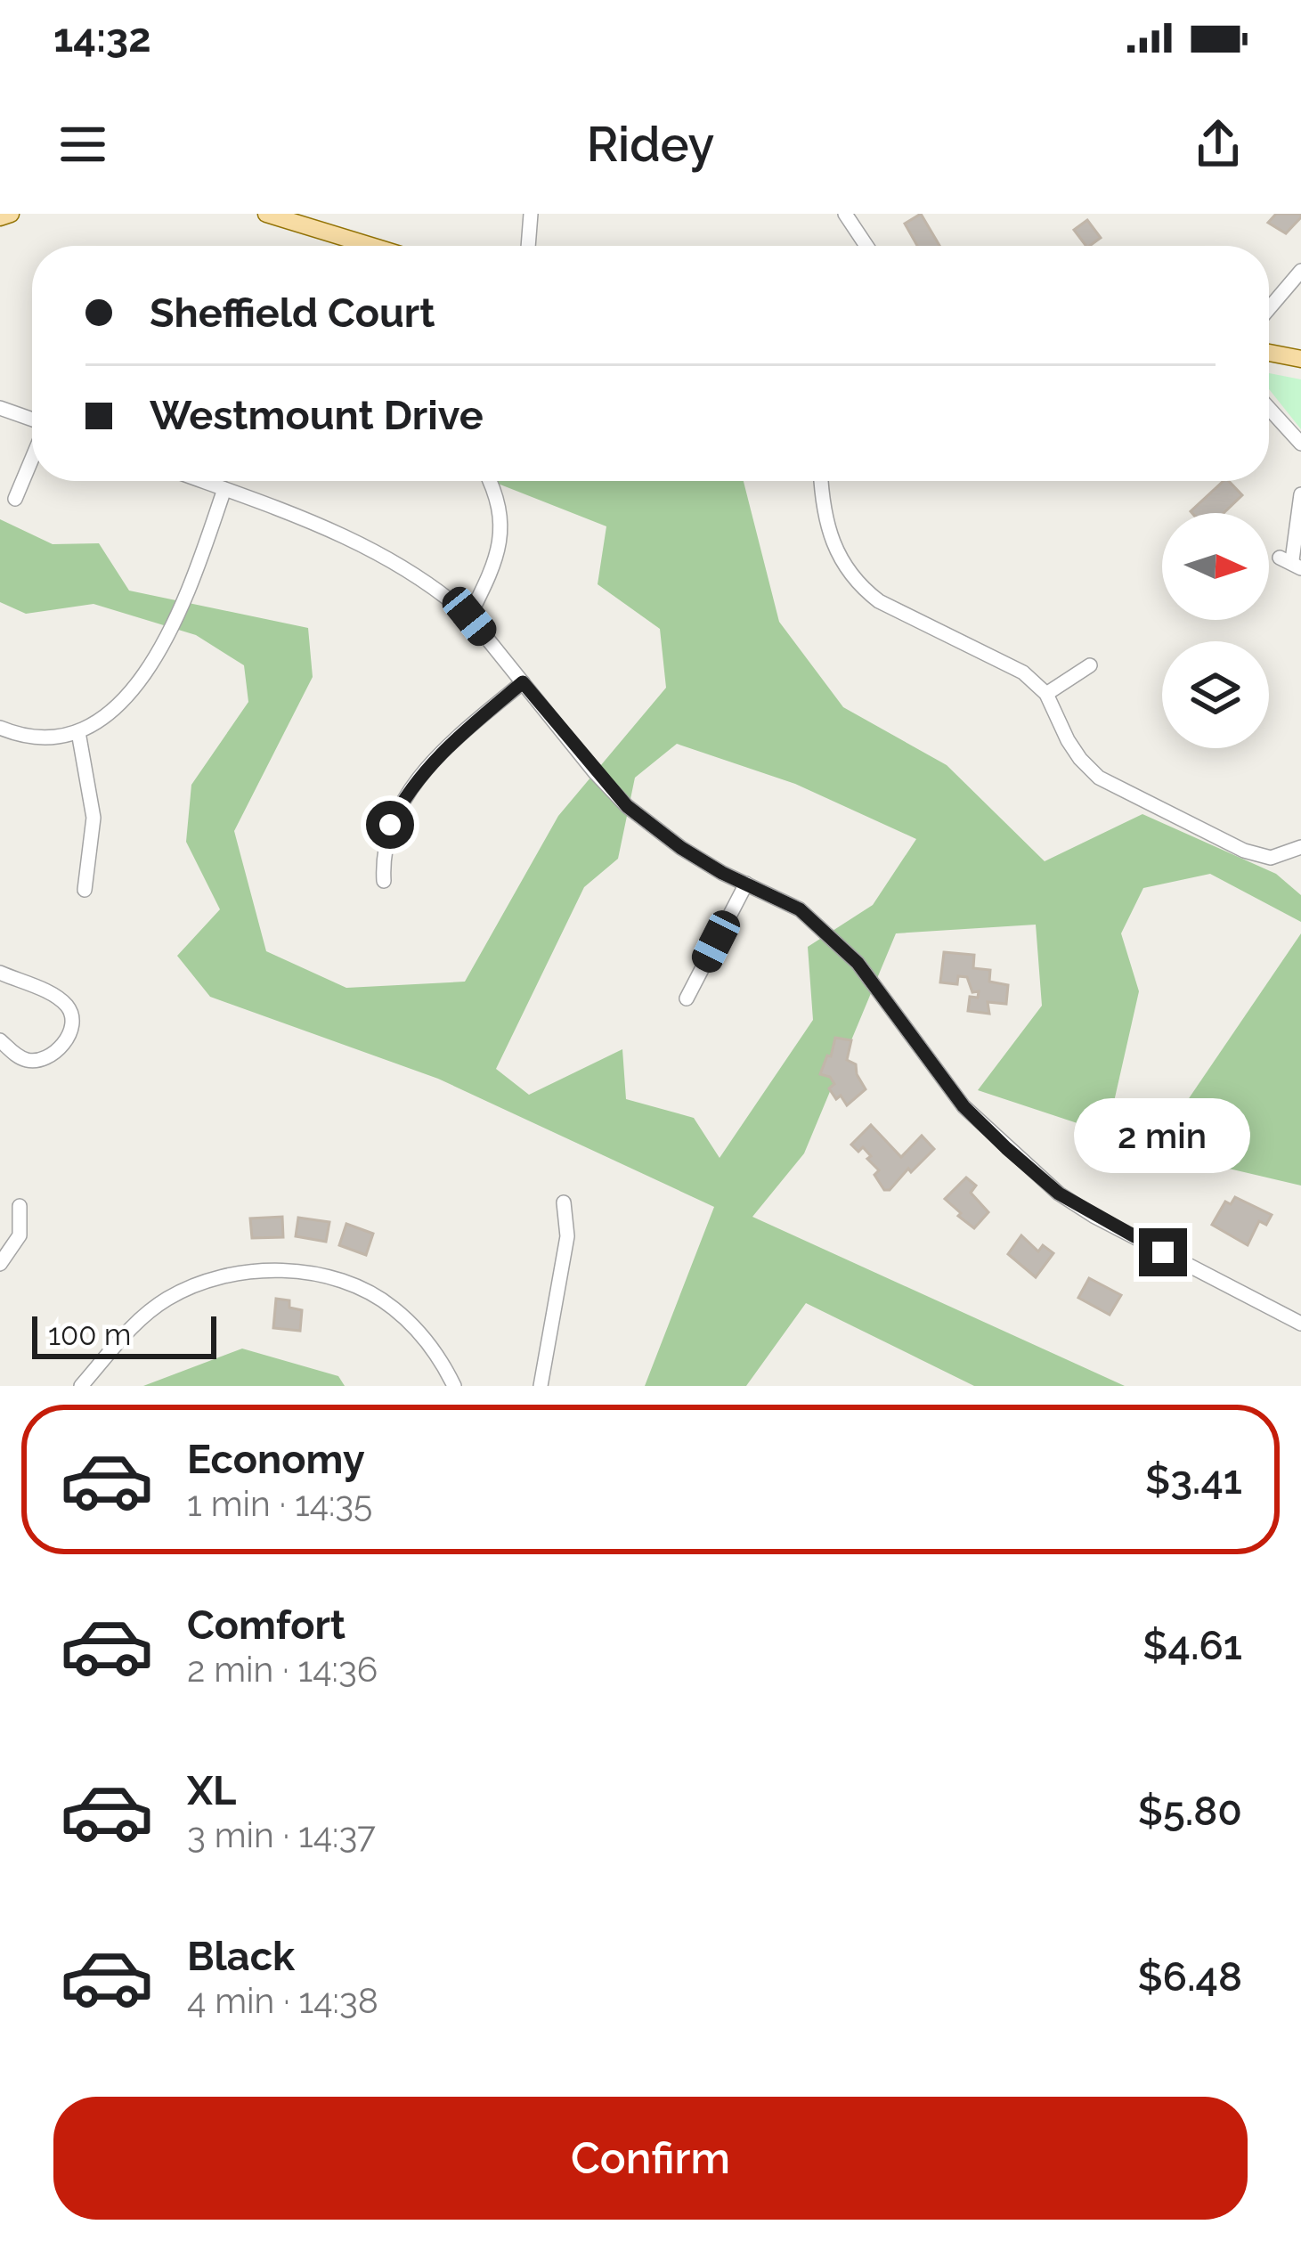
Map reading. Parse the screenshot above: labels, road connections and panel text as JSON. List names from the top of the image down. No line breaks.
{"scale_bar":"100 m","north":"right","page":{"status":"14:32","header":"Ridey","banner":["Sheffield Court","Westmount Drive"],"bubble":"2 min","scale":"100 m","list":[{"name":"Economy","note":"1 min · 14:35","value":"$3.41"},{"name":"Comfort","note":"2 min · 14:36","value":"$4.61"},{"name":"XL","note":"3 min · 14:37","value":"$5.80"},{"name":"Black","note":"4 min · 14:38","value":"$6.48"}],"buttons":"Confirm"}}
